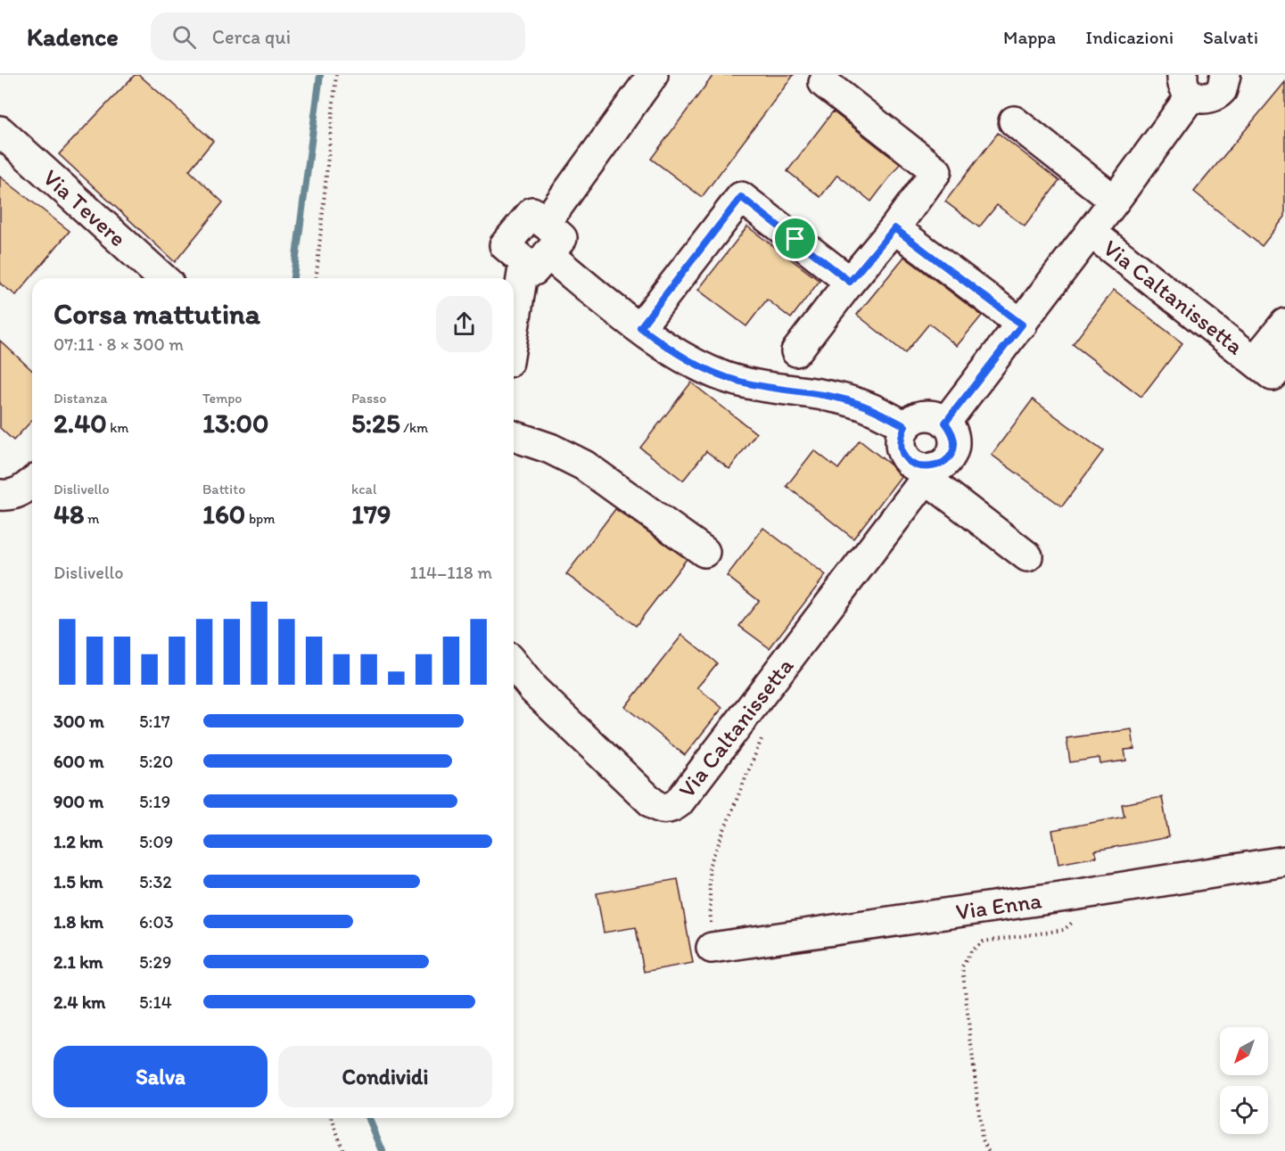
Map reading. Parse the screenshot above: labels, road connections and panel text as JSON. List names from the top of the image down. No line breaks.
{"streets":{"street":["Via Tevere","Via Caltanissetta","Via Enna"]},"north":"bottom left","page":{"header":"Kadence","search":"Cerca qui","nav":["Mappa","Indicazioni","Salvati"],"heading":["Corsa mattutina","07:11 · 8 × 300 m"],"stats":[["Distanza","2.40 km"],["Tempo","13:00"],["Passo","5:25 /km"],["Dislivello","48 m"],["Battito","160 bpm"],["kcal","179"]],"chart":["Dislivello","114–118 m"],"list":[{"name":"300 m","note":"5:17"},{"name":"600 m","note":"5:20"},{"name":"900 m","note":"5:19"},{"name":"1.2 km","note":"5:09"},{"name":"1.5 km","note":"5:32"},{"name":"1.8 km","note":"6:03"},{"name":"2.1 km","note":"5:29"},{"name":"2.4 km","note":"5:14"}],"buttons":["Salva","Condividi"]}}
